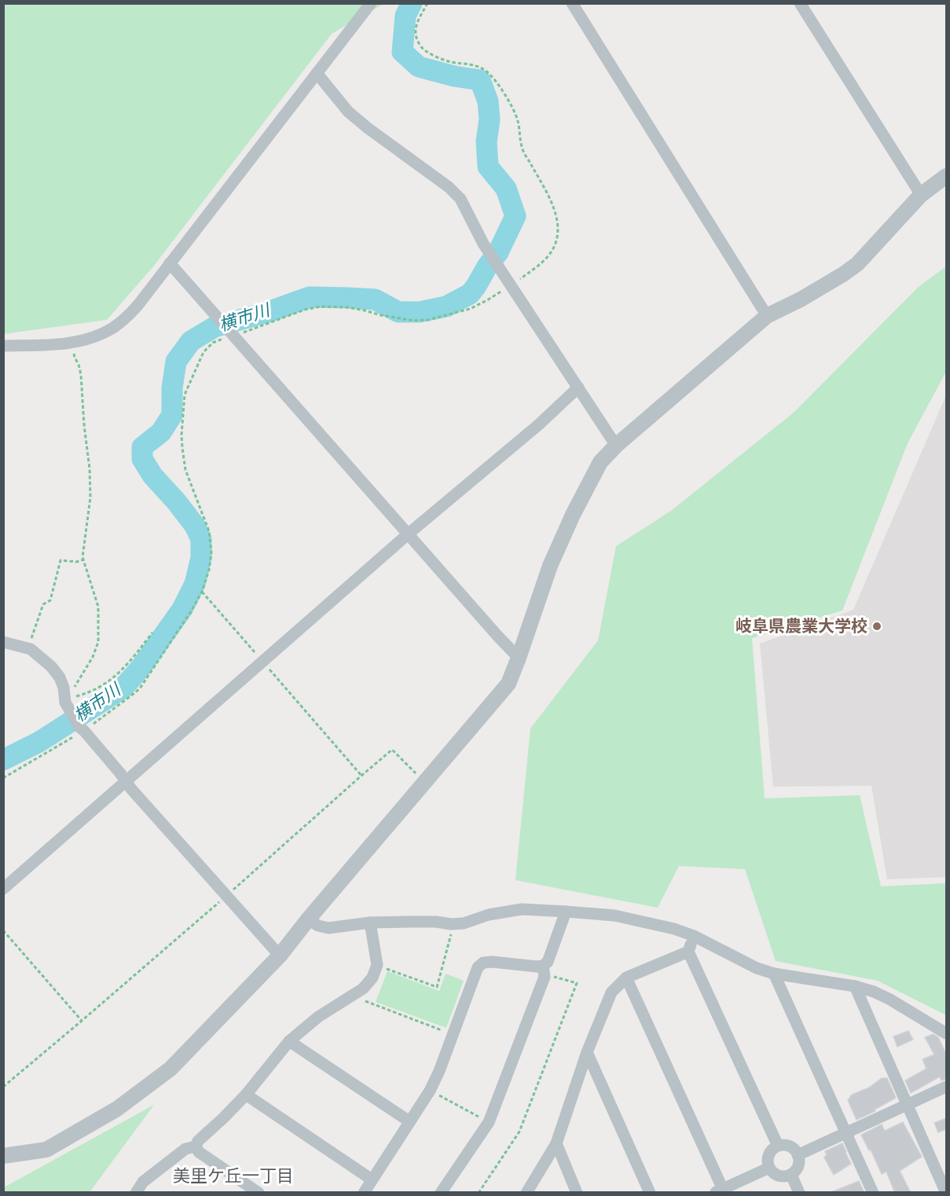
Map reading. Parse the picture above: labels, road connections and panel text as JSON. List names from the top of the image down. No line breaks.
{"districts":["美里ケ丘一丁目"],"water":["横市川"],"places":["岐阜県農業大学校"]}
